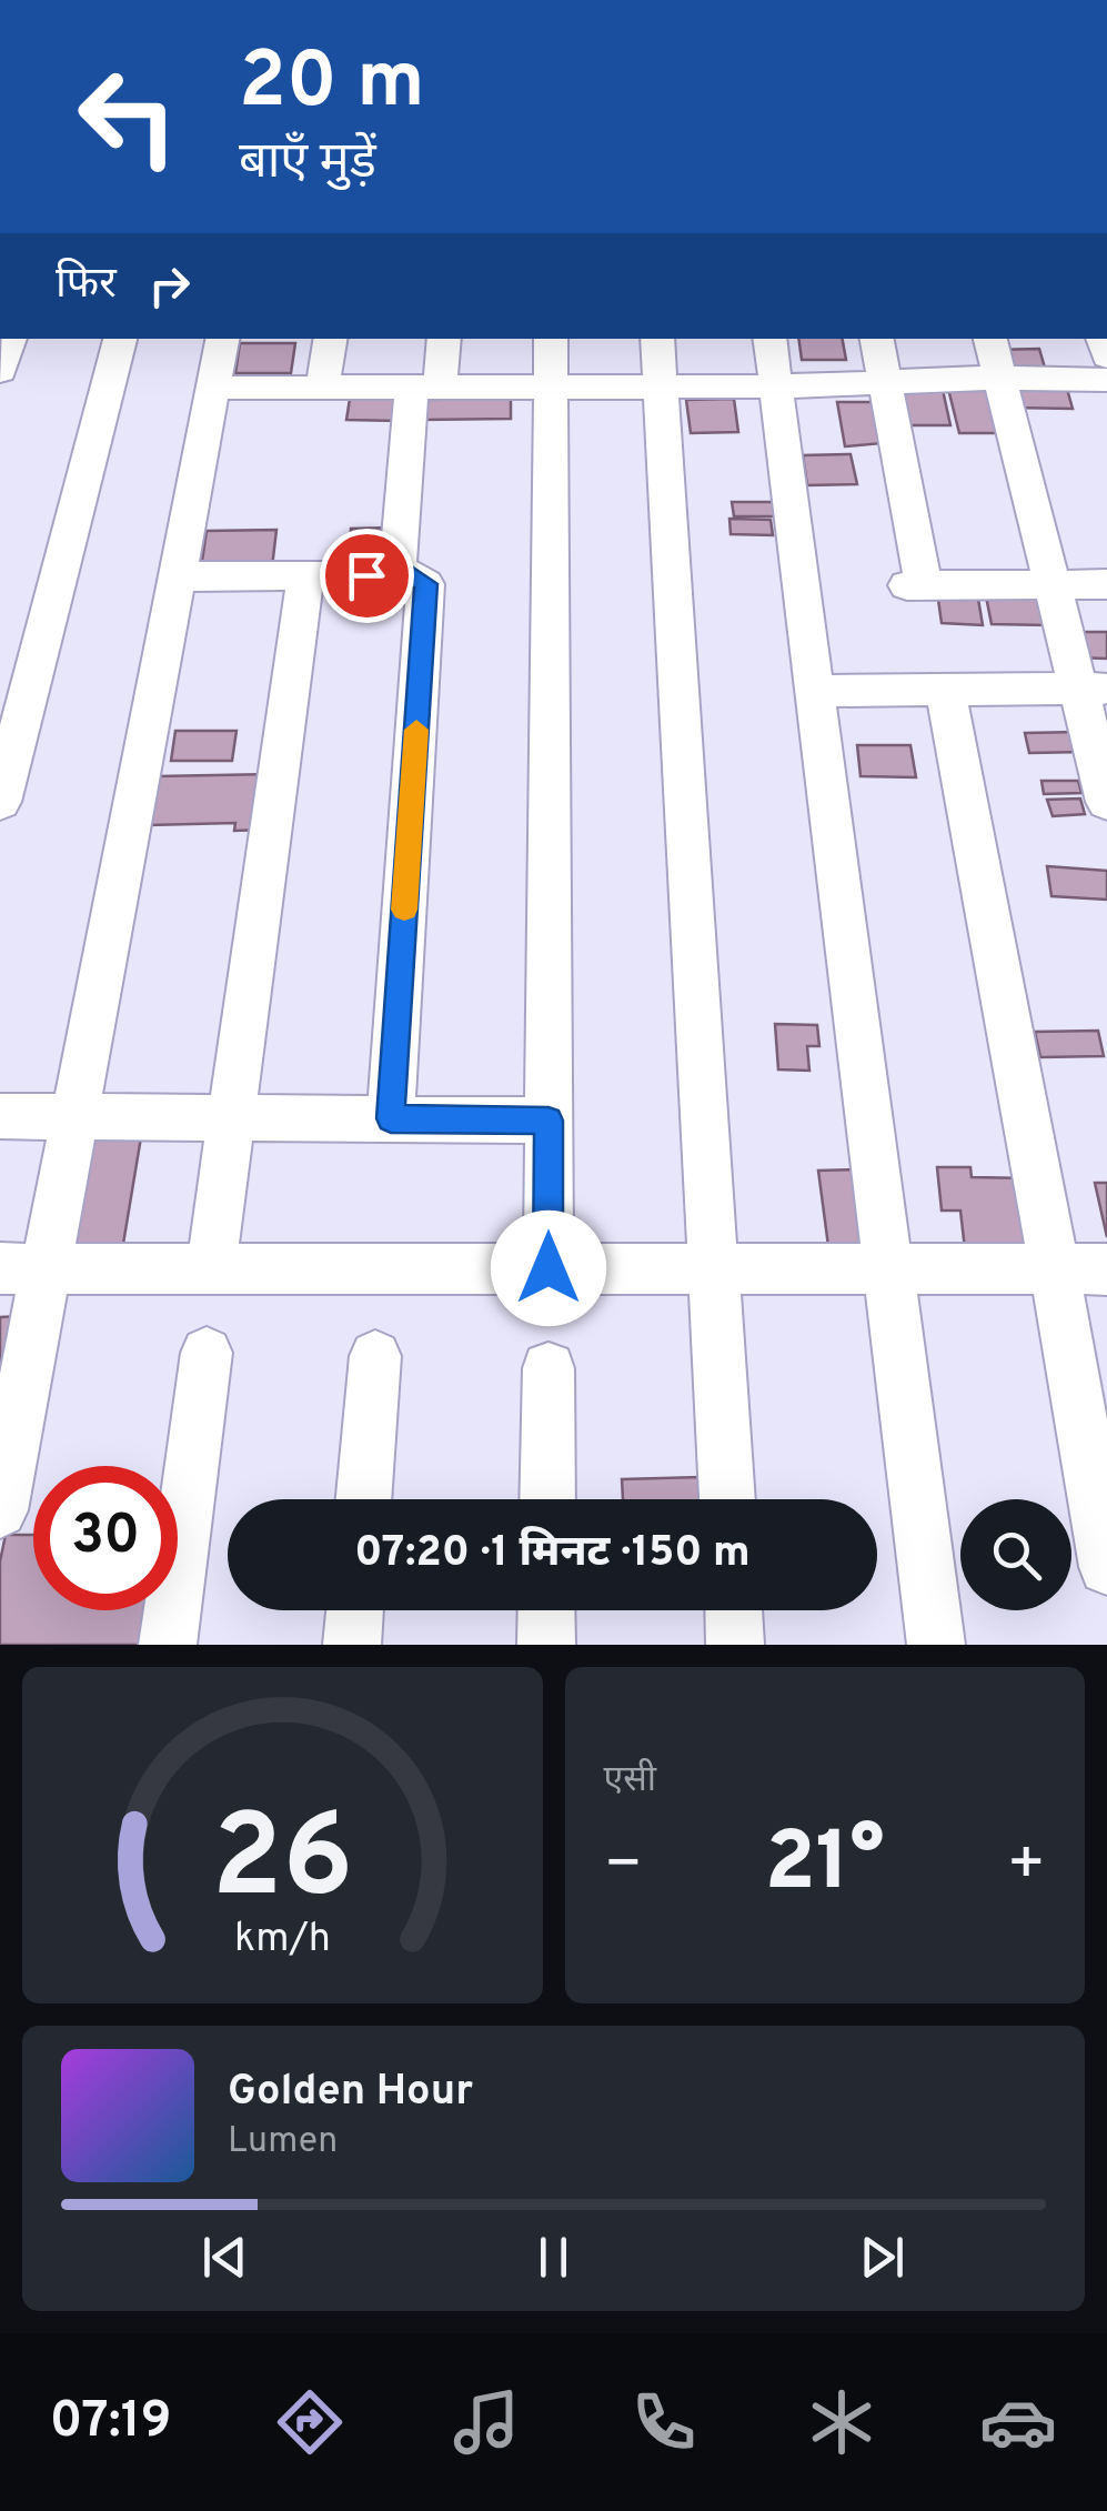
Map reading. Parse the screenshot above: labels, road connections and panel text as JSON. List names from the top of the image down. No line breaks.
{"page":{"turn":["20 m","बाएँ मुड़ें"],"then":"फिर","limit":"30","trip":"07:20 · 1 मिनट · 150 m","tile":"एसी","heat":["−","21°","+"],"song":["Golden Hour","Lumen"],"tabs":"07:19","gauge":["26","km/h"]}}
